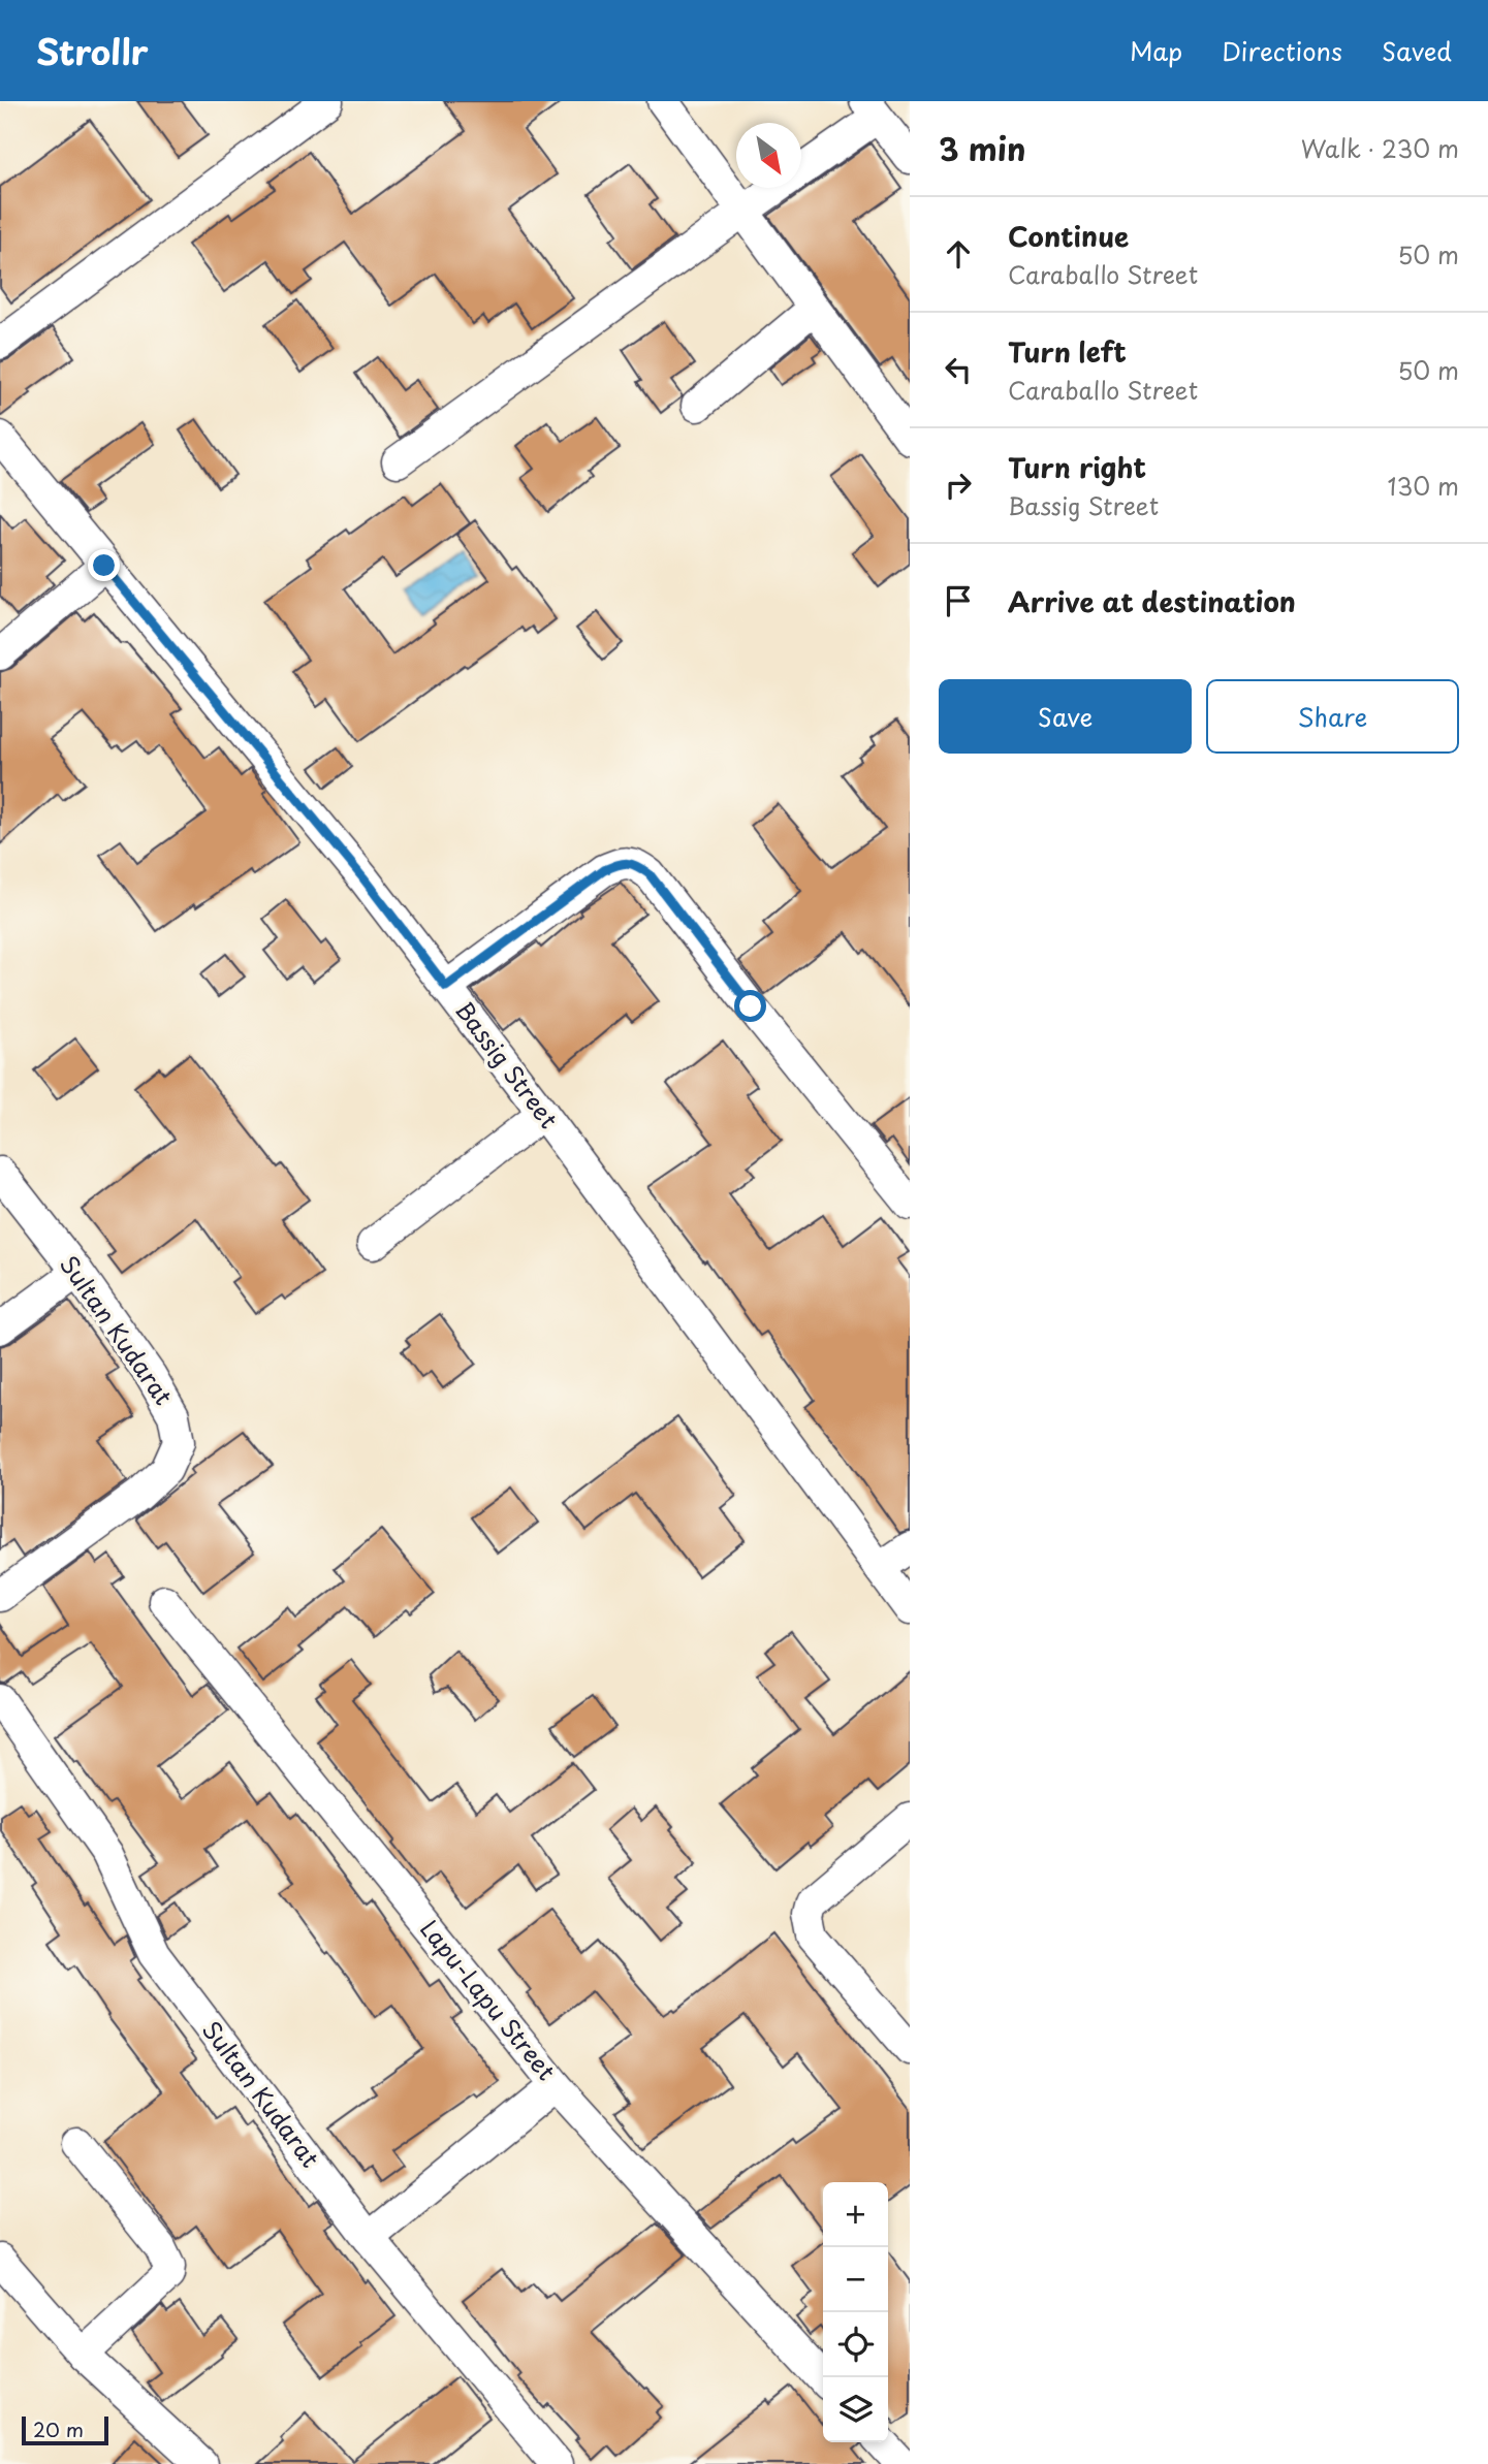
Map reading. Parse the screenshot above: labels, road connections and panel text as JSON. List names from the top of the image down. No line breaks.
{"streets":{"street":["Bassig Street","Sultan Kudarat","Lapu-Lapu Street"]},"scale_bar":"20 m","north":"bottom right","page":{"header":"Strollr","nav":["Map","Directions","Saved"],"heading":["3 min","Walk · 230 m"],"list":[["Continue","Caraballo Street","50 m"],["Turn left","Caraballo Street","50 m"],["Turn right","Bassig Street","130 m"],"Arrive at destination"],"buttons":["Save","Share"],"map_buttons":["+","−"],"scale":"20 m"}}
